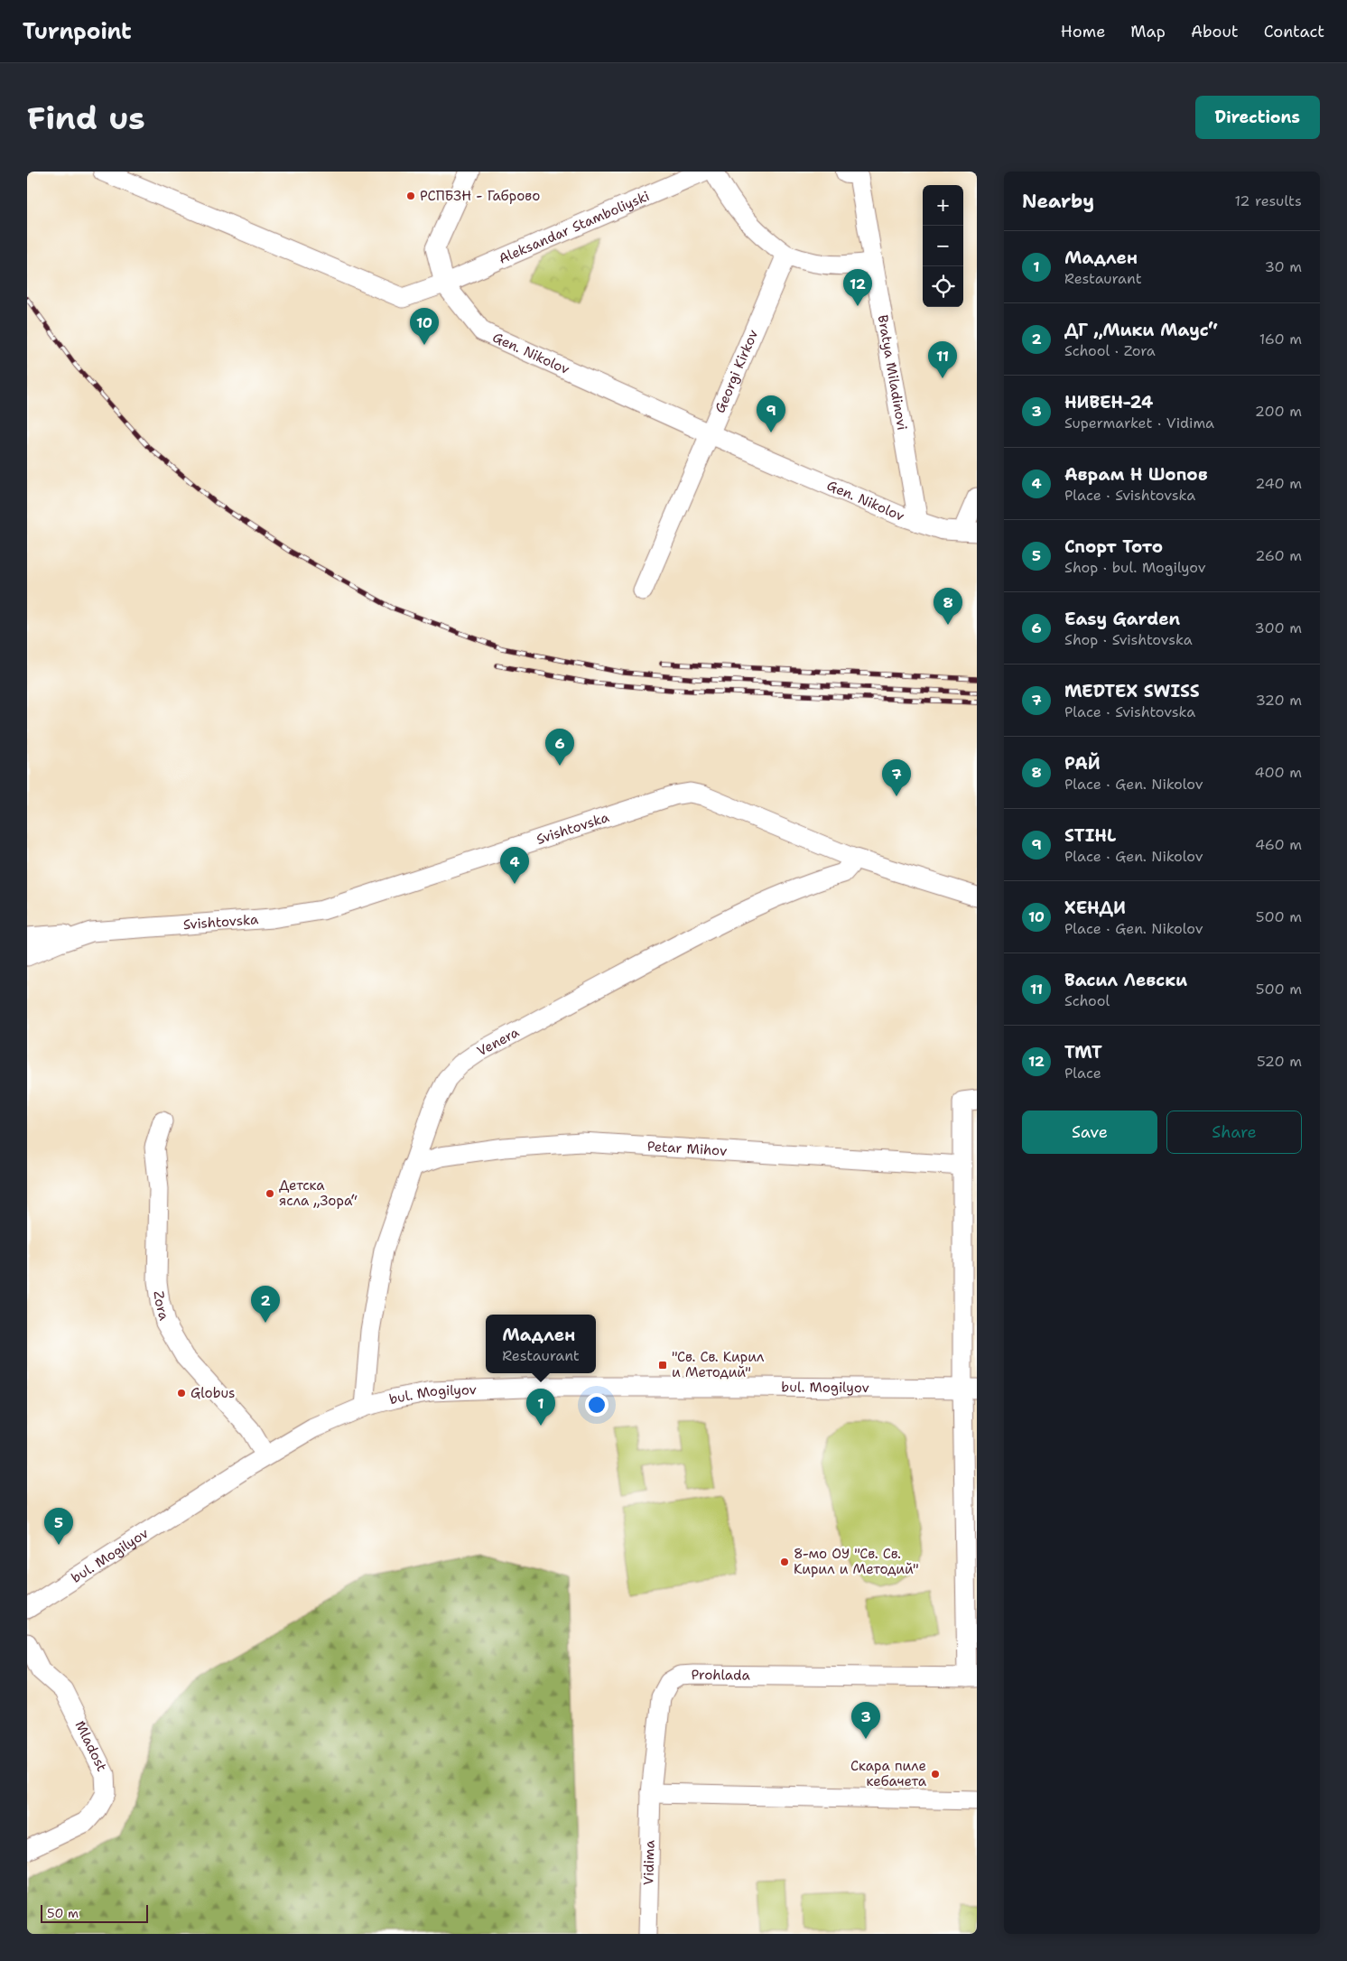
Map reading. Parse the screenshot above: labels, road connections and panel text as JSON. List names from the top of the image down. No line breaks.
{"streets":{"street":["Aleksandar Stamboliyski","Gen. Nikolov","Georgi Kirkov","Bratya Miladinovi","Svishtovska","Venera","Petar Mihov","Zora","bul. Mogilyov","Prohlada","Mladost","Vidima"]},"crossings":[["Aleksandar Stamboliyski","Gen. Nikolov"],["Gen. Nikolov","Georgi Kirkov"],["Gen. Nikolov","Bratya Miladinovi"],["Svishtovska","Venera"],["Venera","Petar Mihov"],["Venera","bul. Mogilyov"],["Zora","bul. Mogilyov"],["Prohlada","Vidima"]],"places":{"other":["РСПБЗН - Габрово","Детска ясла „Зора“","Globus","8-мо ОУ \"Св. Св. Кирил и Методий\"","Скара пиле кебачета"],"transit":["\"Св. Св. Кирил и Методий\""]},"scale_bar":"50 m","page":{"header":"Turnpoint","nav":["Home","Map","About","Contact"],"buttons":["Directions",["Save","Share"]],"title":"Find us","heading":["Nearby","12 results"],"map_buttons":["+","−"],"list":[{"mark":"1","name":"Мадлен","note":"Restaurant","value":"30 m"},{"mark":"2","name":"ДГ „Мики Маус“","note":"School · Zora","value":"160 m"},{"mark":"3","name":"НИВЕН-24","note":"Supermarket · Vidima","value":"200 m"},{"mark":"4","name":"Аврам Н Шопов","note":"Place · Svishtovska","value":"240 m"},{"mark":"5","name":"Спорт Тото","note":"Shop · bul. Mogilyov","value":"260 m"},{"mark":"6","name":"Easy Garden","note":"Shop · Svishtovska","value":"300 m"},{"mark":"7","name":"MEDTEX SWISS","note":"Place · Svishtovska","value":"320 m"},{"mark":"8","name":"РАЙ","note":"Place · Gen. Nikolov","value":"400 m"},{"mark":"9","name":"STIHL","note":"Place · Gen. Nikolov","value":"460 m"},{"mark":"10","name":"ХЕНДИ","note":"Place · Gen. Nikolov","value":"500 m"},{"mark":"11","name":"Васил Левски","note":"School","value":"500 m"},{"mark":"12","name":"TMT","note":"Place","value":"520 m"}],"pins":["12","10","11","9","8","6","7","4","2","1","5","3"],"popup":["Мадлен","Restaurant"],"scale":"50 m"}}
